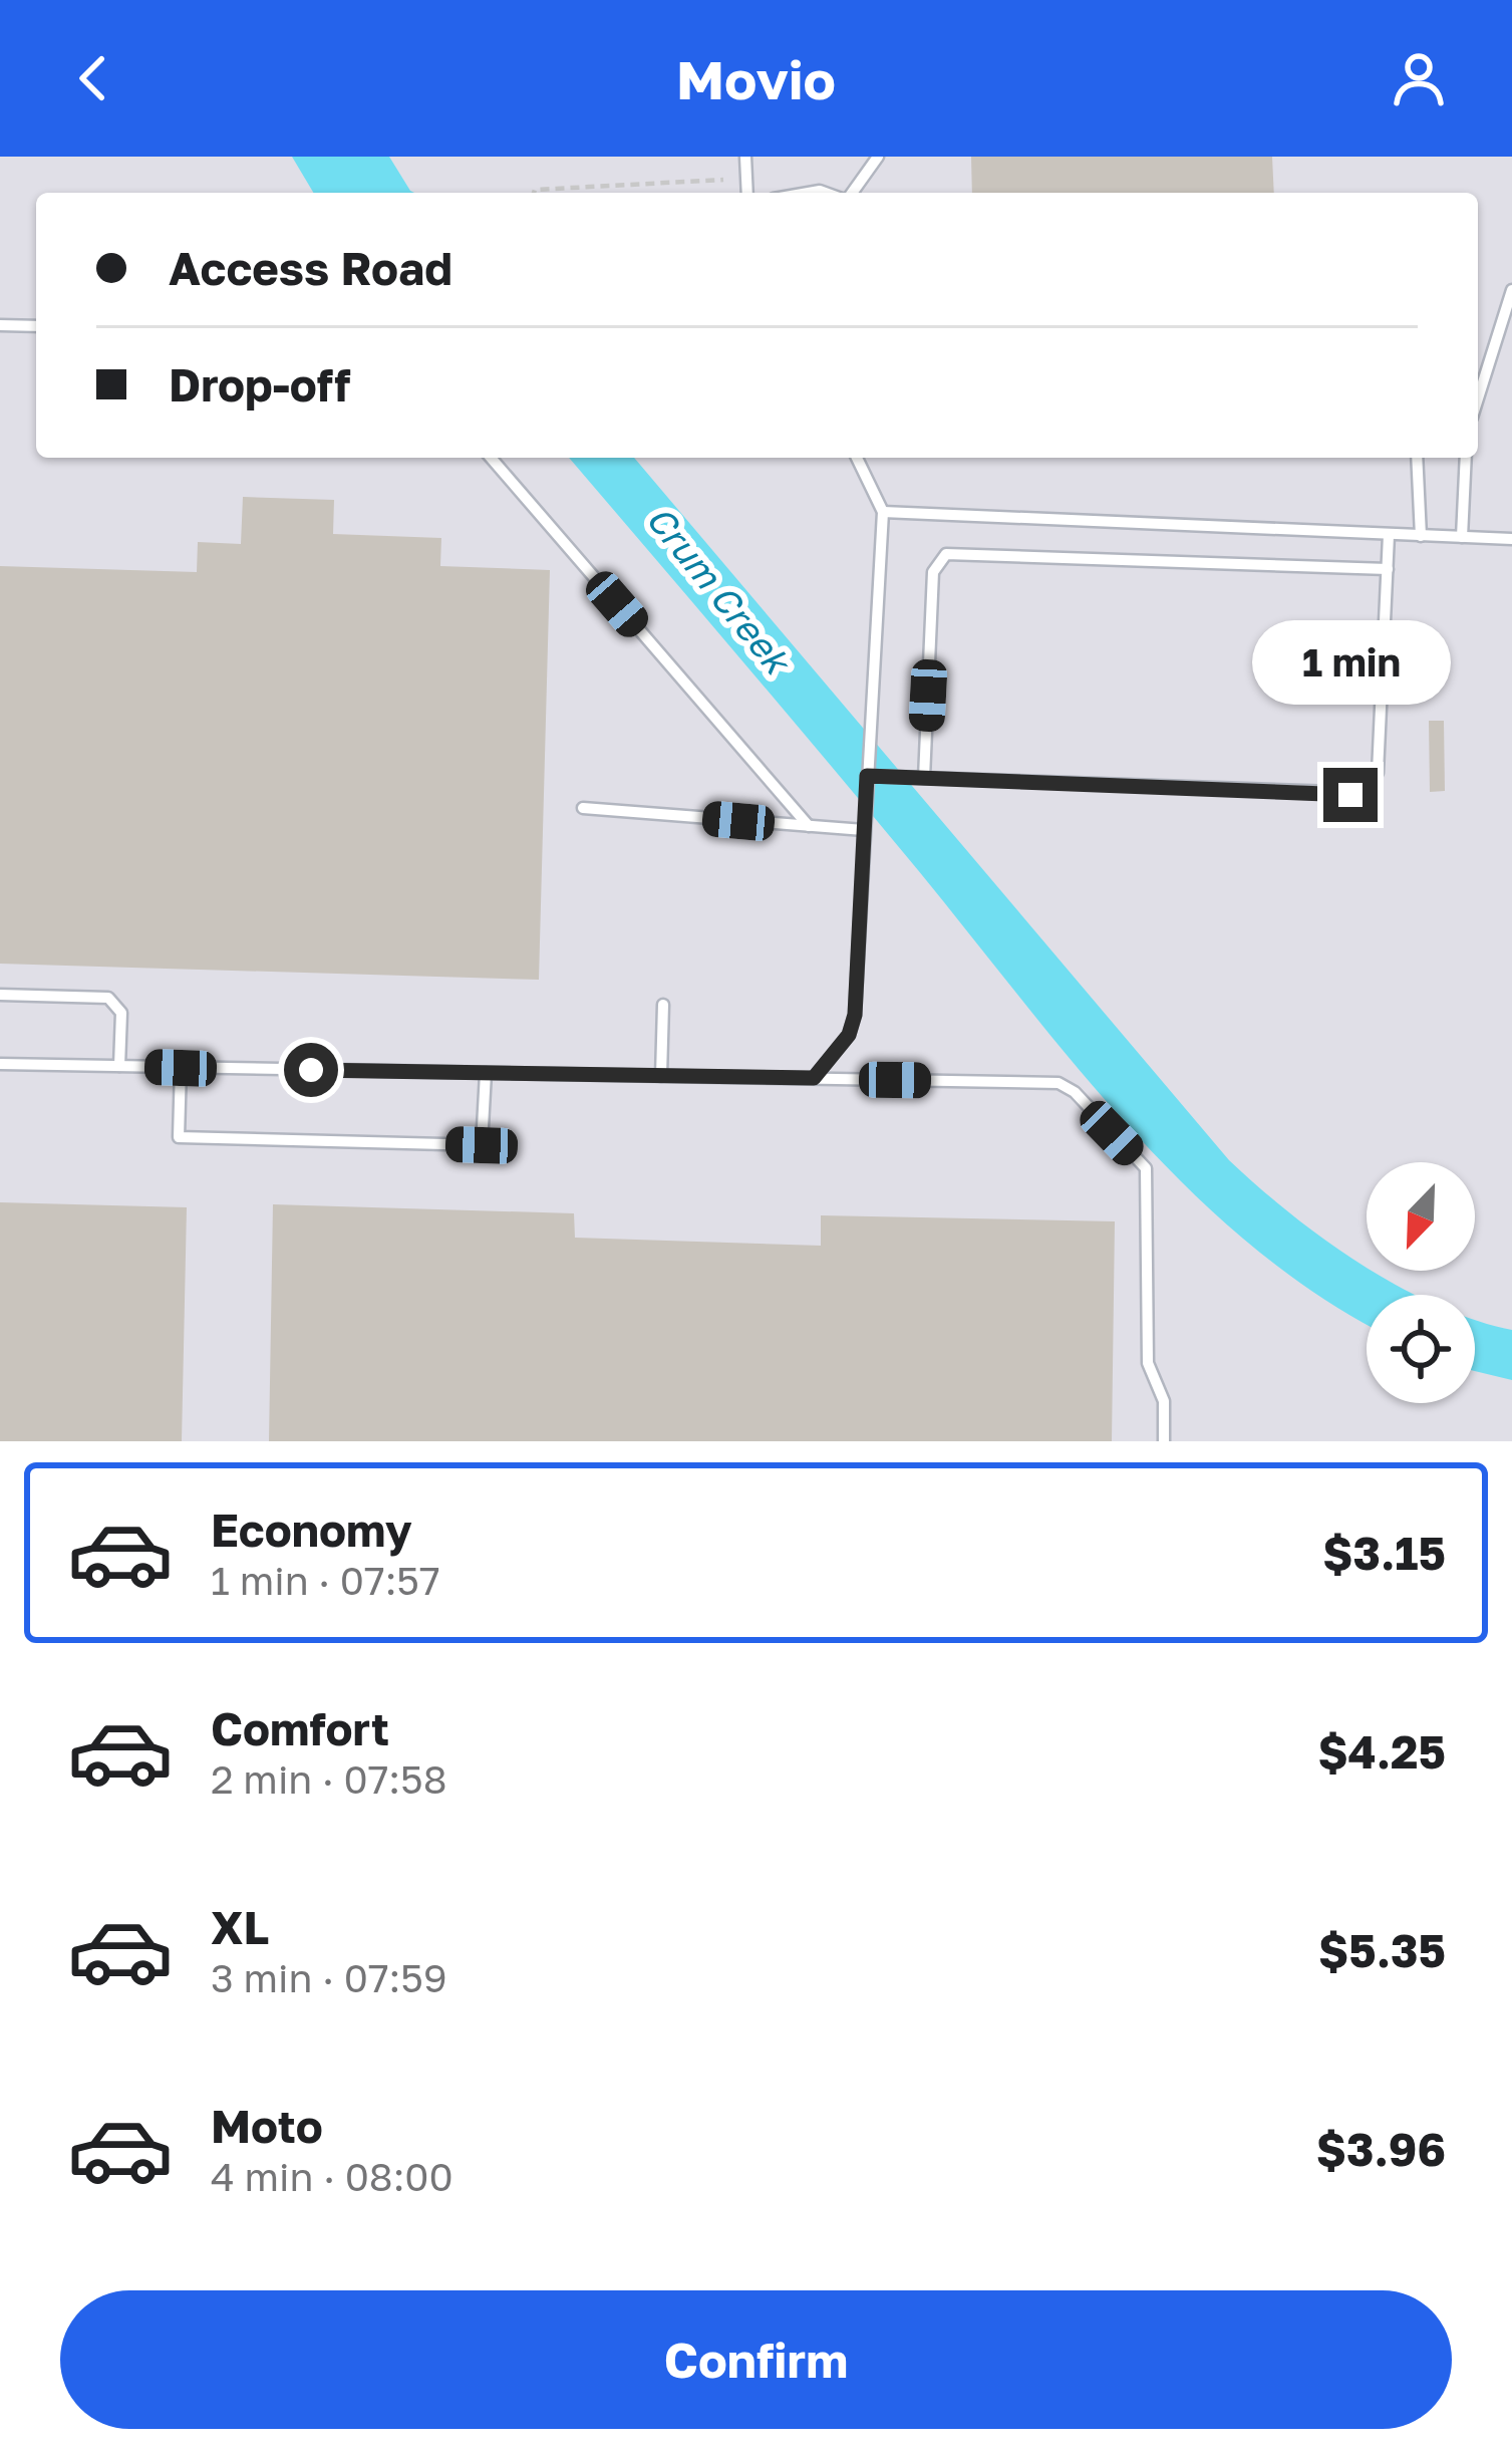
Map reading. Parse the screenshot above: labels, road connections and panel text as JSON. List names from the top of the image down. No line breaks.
{"water":["Crum Creek"],"north":"bottom left","page":{"header":"Movio","banner":["Access Road","Drop-off"],"bubble":"1 min","list":[{"name":"Economy","note":"1 min · 07:57","value":"$3.15"},{"name":"Comfort","note":"2 min · 07:58","value":"$4.25"},{"name":"XL","note":"3 min · 07:59","value":"$5.35"},{"name":"Moto","note":"4 min · 08:00","value":"$3.96"}],"buttons":"Confirm"}}
